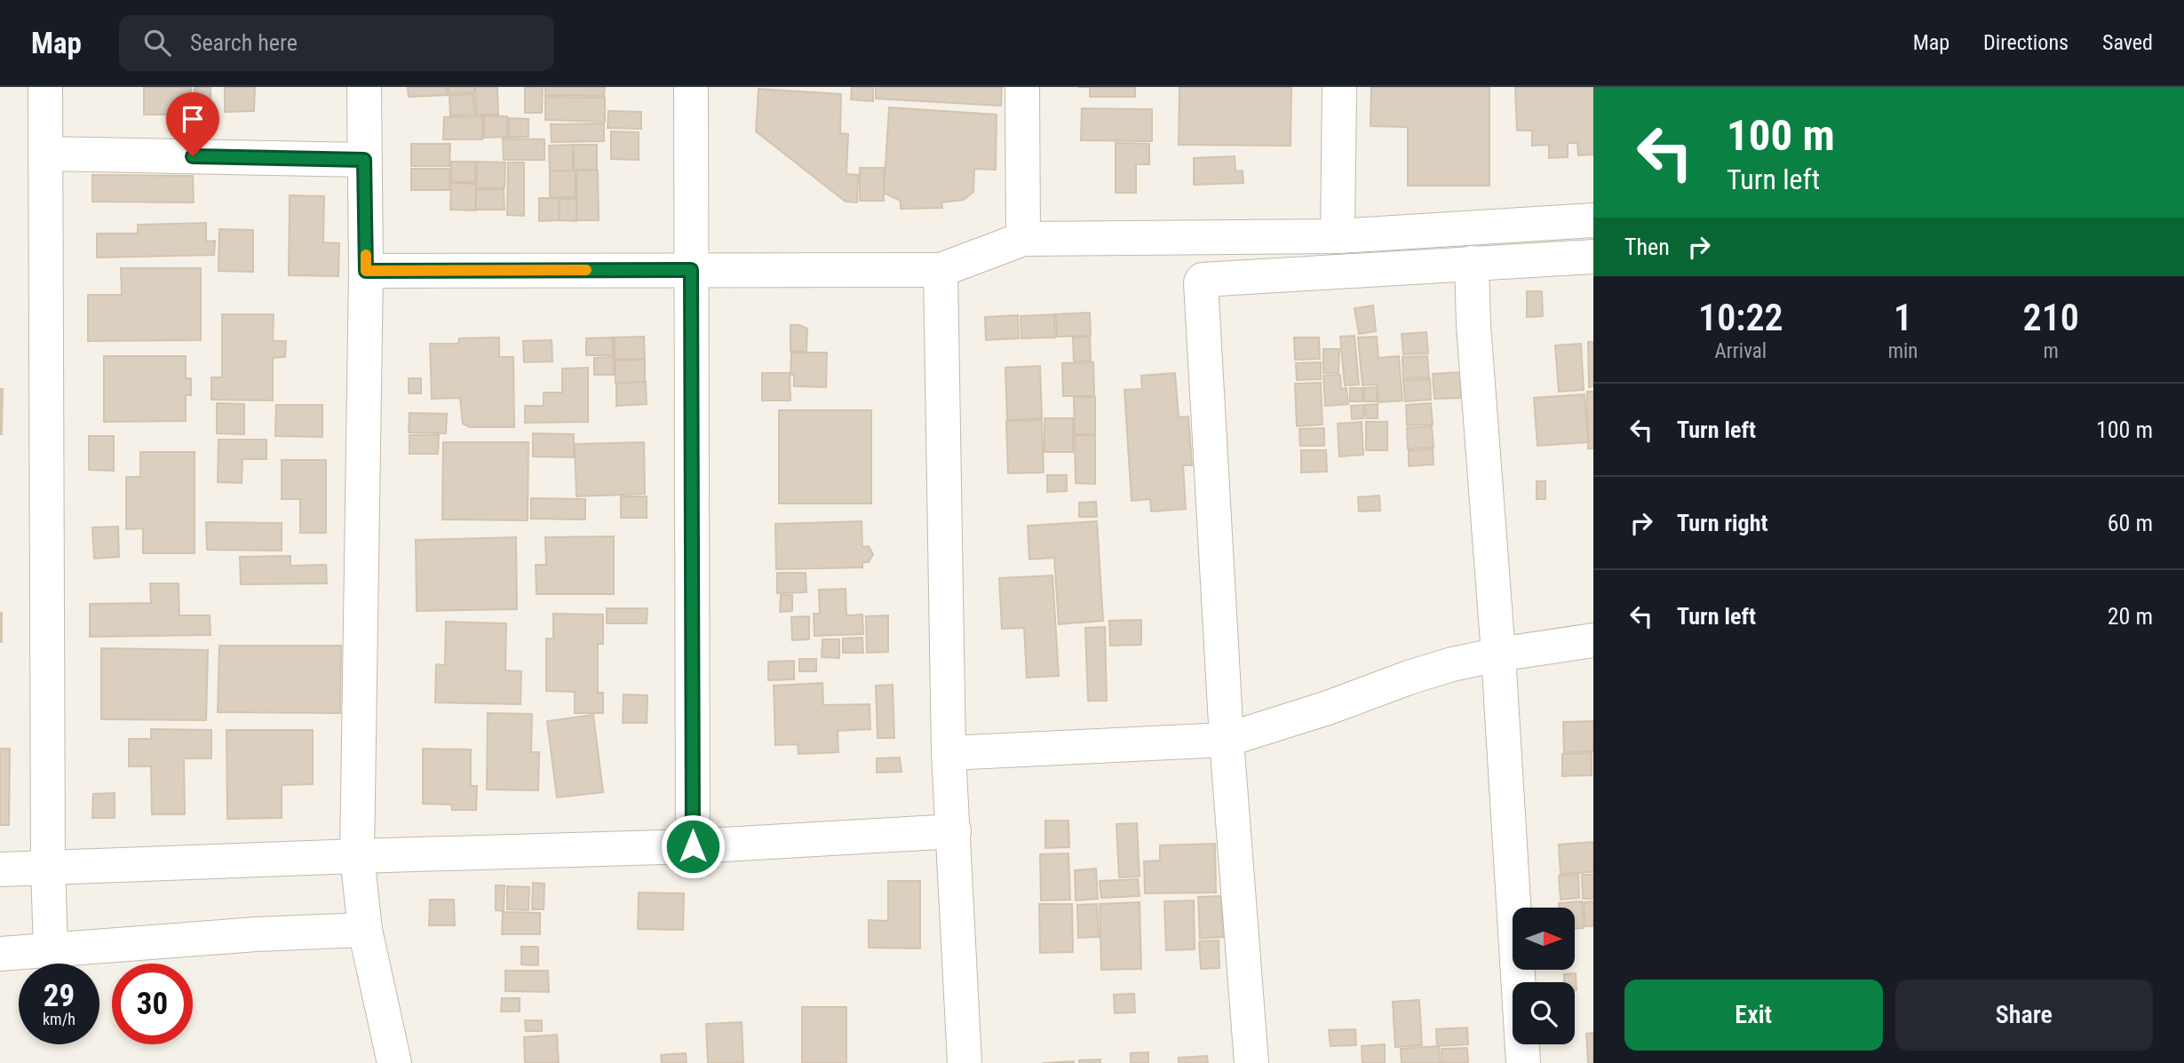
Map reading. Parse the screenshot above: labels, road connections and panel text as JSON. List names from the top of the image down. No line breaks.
{"north":"right","page":{"header":"Map","search":"Search here","nav":["Map","Directions","Saved"],"turn":["100 m","Turn left"],"then":"Then","eta":["10:22","Arrival","1","min","210","m"],"list":[{"name":"Turn left","value":"100 m"},{"name":"Turn right","value":"60 m"},{"name":"Turn left","value":"20 m"}],"speed":"29 km/h","limit":"30","buttons":["Exit","Share"]}}
